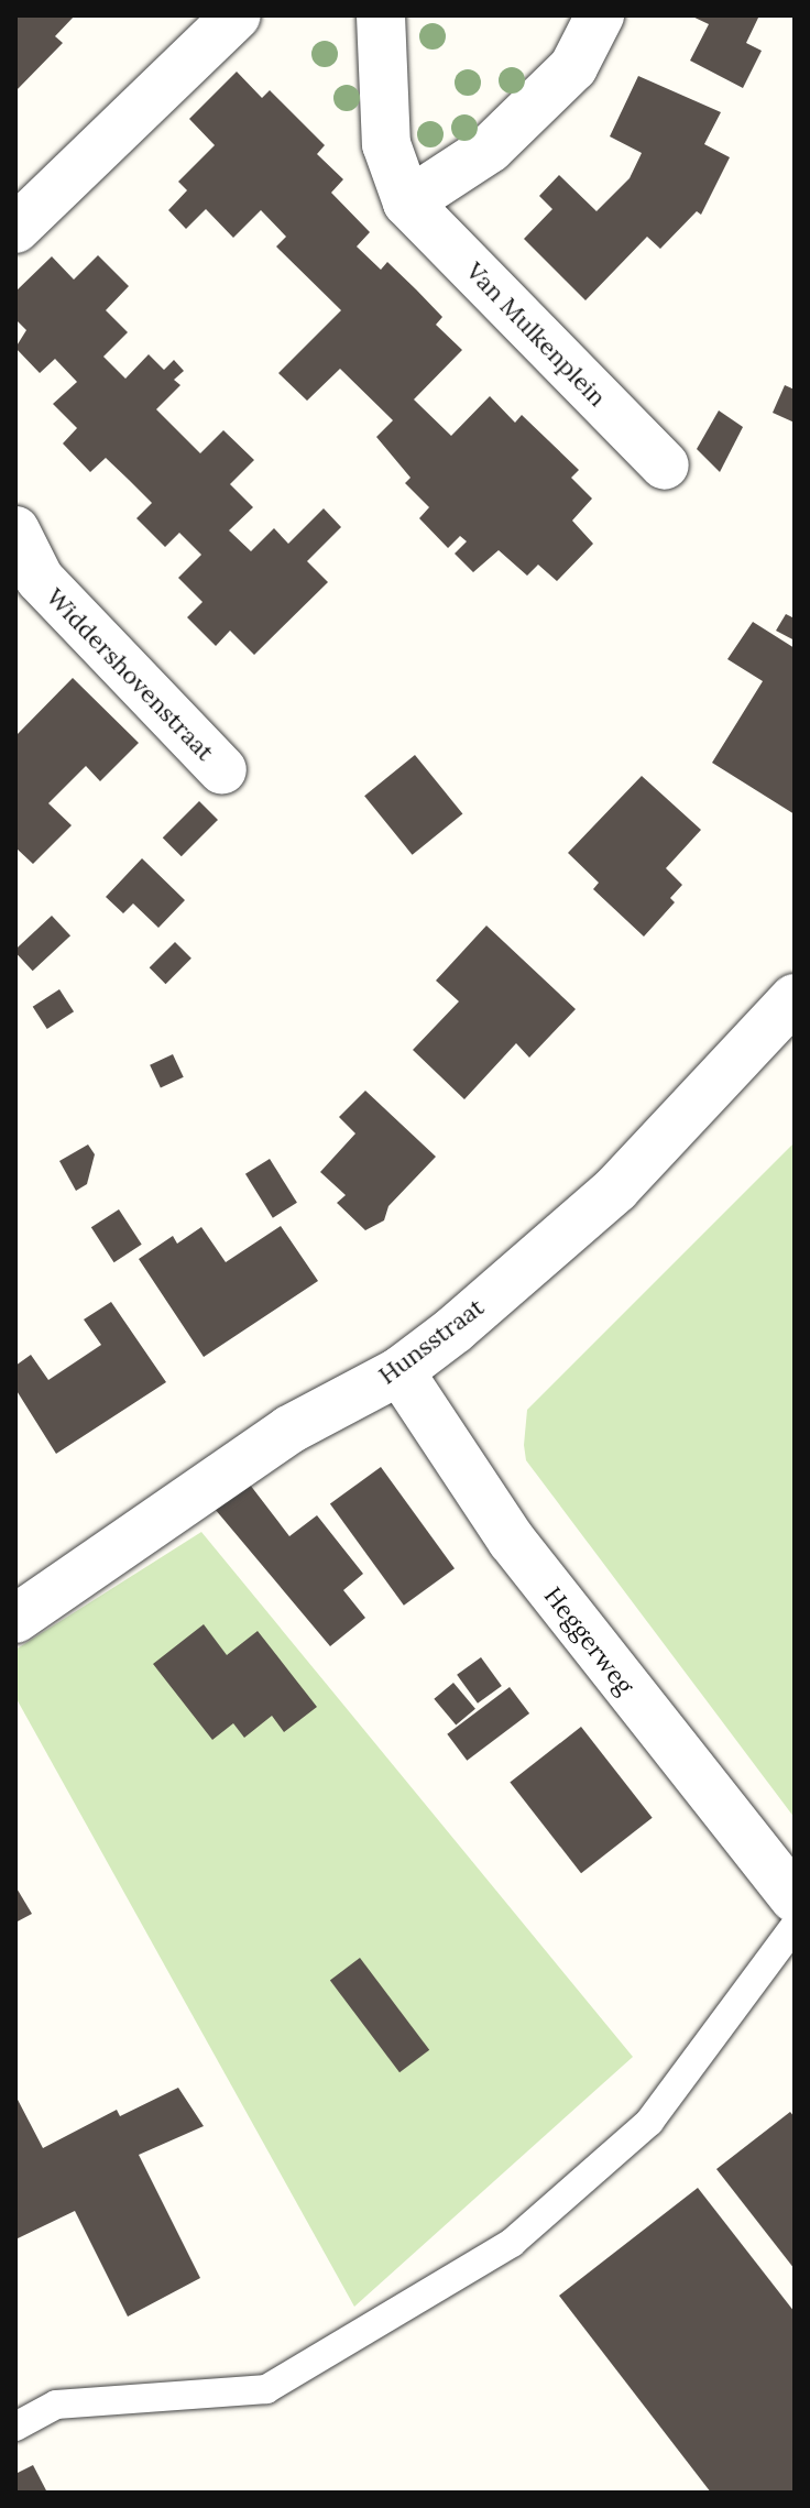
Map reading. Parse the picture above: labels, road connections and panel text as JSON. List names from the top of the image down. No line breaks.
{"streets":{"street":["Van Mulkenplein","Widdershovenstraat","Hunsstraat","Heggerweg"]},"crossings":[["Hunsstraat","Heggerweg"]]}
